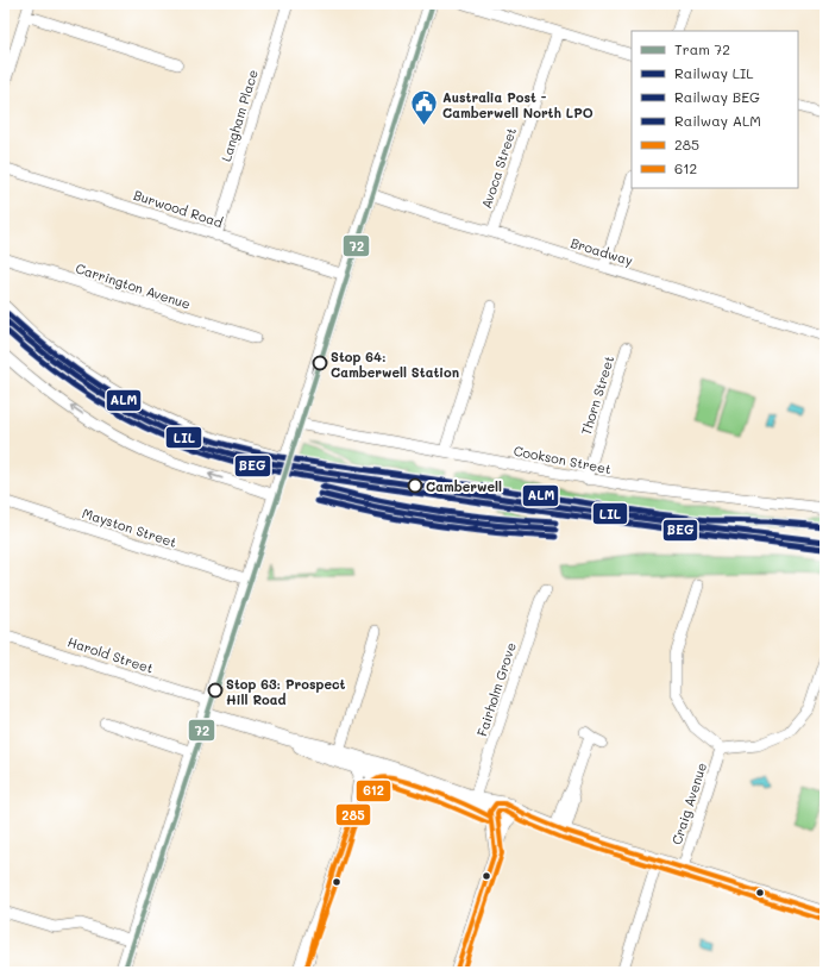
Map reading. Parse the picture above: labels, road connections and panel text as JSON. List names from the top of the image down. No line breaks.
{"streets":{"street":["Langham Place","Avoca Street","Burwood Road","Broadway","Carrington Avenue","Thorn Street","Cookson Street","Mayston Street","Harold Street","Fairholm Grove","Craig Avenue"]},"crossings":[["Langham Place","Burwood Road"],["Avoca Street","Broadway"],["Thorn Street","Cookson Street"]],"places":{"public building":["Australia Post - Camberwell North LPO"],"other":["Stop 64: Camberwell Station","Camberwell","Stop 63: Prospect Hill Road"]},"lines":["tram line 72","rail line ALM","rail line LIL","rail line BEG","transit line 285","transit line 612"],"legend":["Tram 72","Railway LIL","Railway BEG","Railway ALM","285","612"]}
